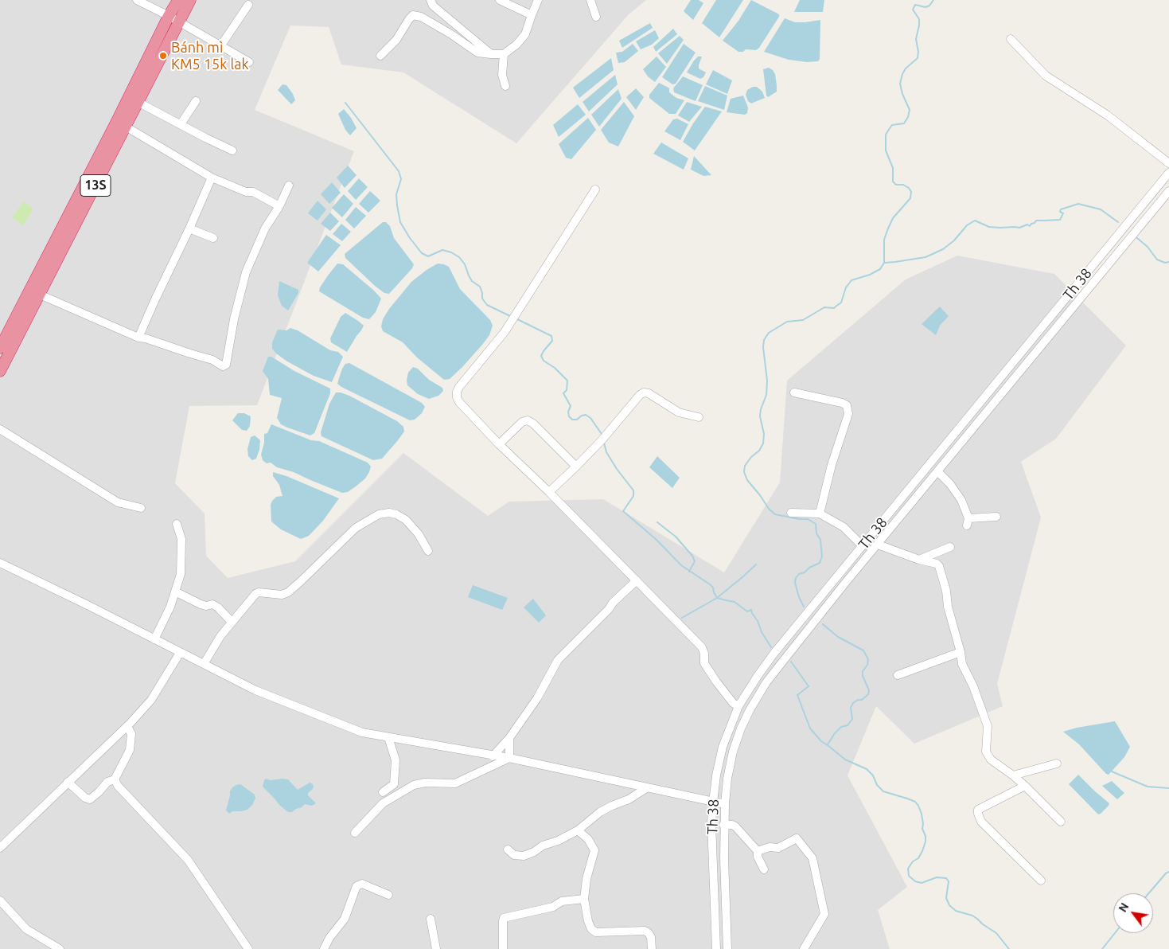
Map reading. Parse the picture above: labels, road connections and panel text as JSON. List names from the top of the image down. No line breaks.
{"streets":{"highway":["13S"],"street":["Th 38"]},"places":["Bánh mì KM5 15k lak"],"north":"top left"}
